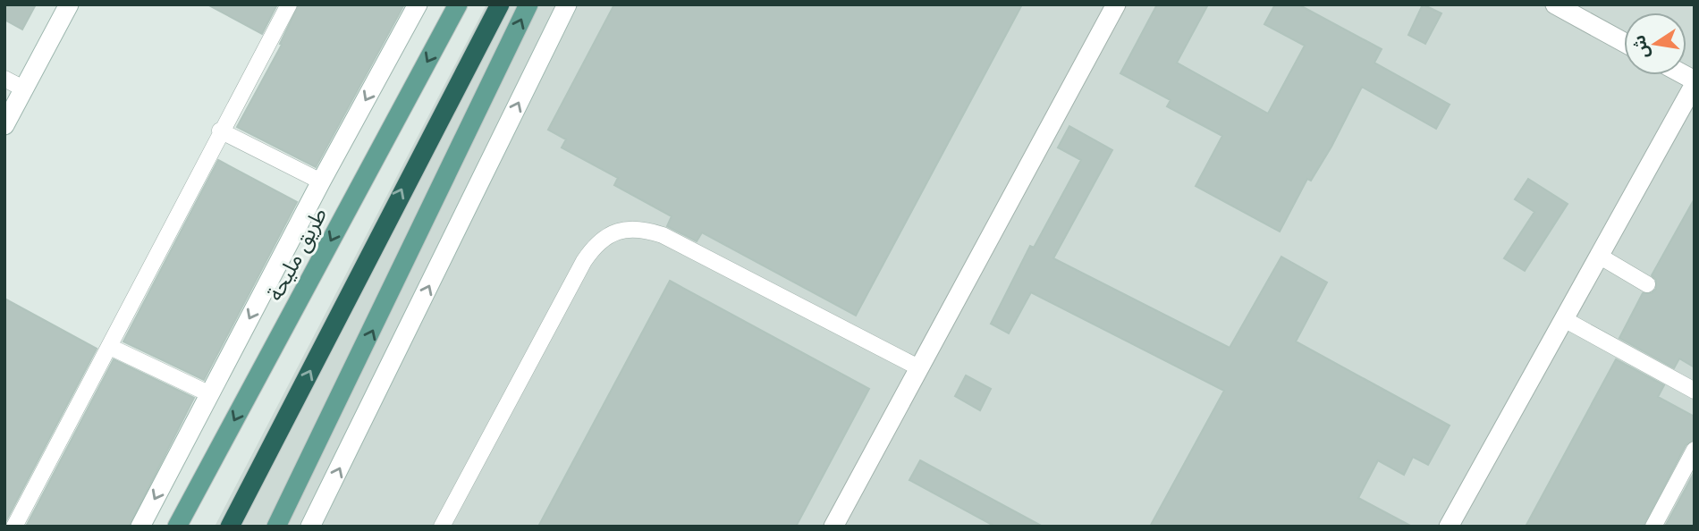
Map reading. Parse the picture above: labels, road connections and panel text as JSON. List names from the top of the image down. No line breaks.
{"streets":{"main road":["طريق مليحة"]},"north":"left"}
